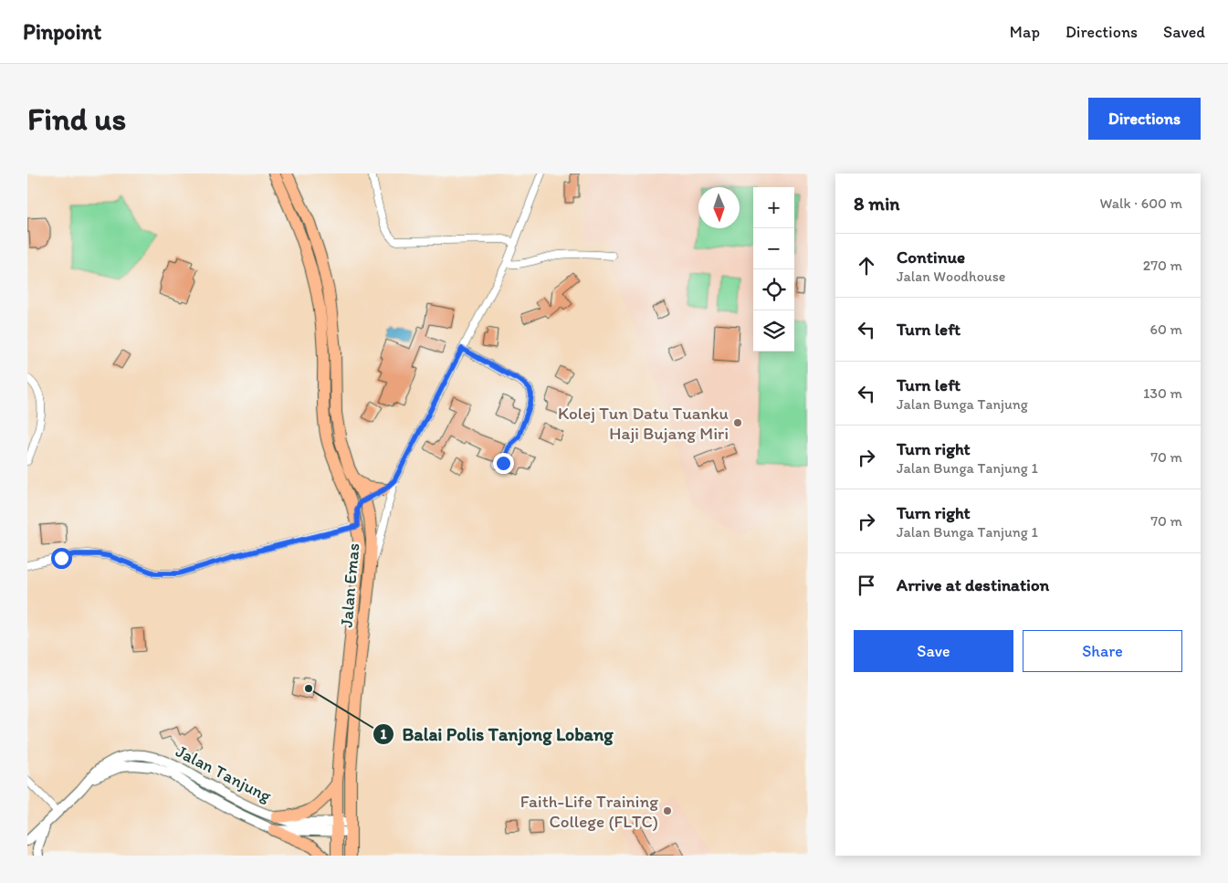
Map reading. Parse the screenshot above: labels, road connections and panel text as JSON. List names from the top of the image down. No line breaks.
{"streets":{"main road":["Jalan Emas"],"street":["Jalan Tanjung"]},"crossings":[["Jalan Emas","Jalan Tanjung"]],"places":["Kolej Tun Datu Tuanku Haji Bujang Miri","Balai Polis Tanjong Lobang","Faith-Life Training College (FLTC)"],"north":"bottom","page":{"header":"Pinpoint","nav":["Map","Directions","Saved"],"buttons":["Directions",["Save","Share"]],"title":"Find us","heading":["8 min","Walk · 600 m"],"map_buttons":["+","−"],"list":[["Continue","Jalan Woodhouse","270 m"],["Turn left","60 m"],["Turn left","Jalan Bunga Tanjung","130 m"],["Turn right","Jalan Bunga Tanjung 1","70 m"],["Turn right","Jalan Bunga Tanjung 1","70 m"],"Arrive at destination"]}}
